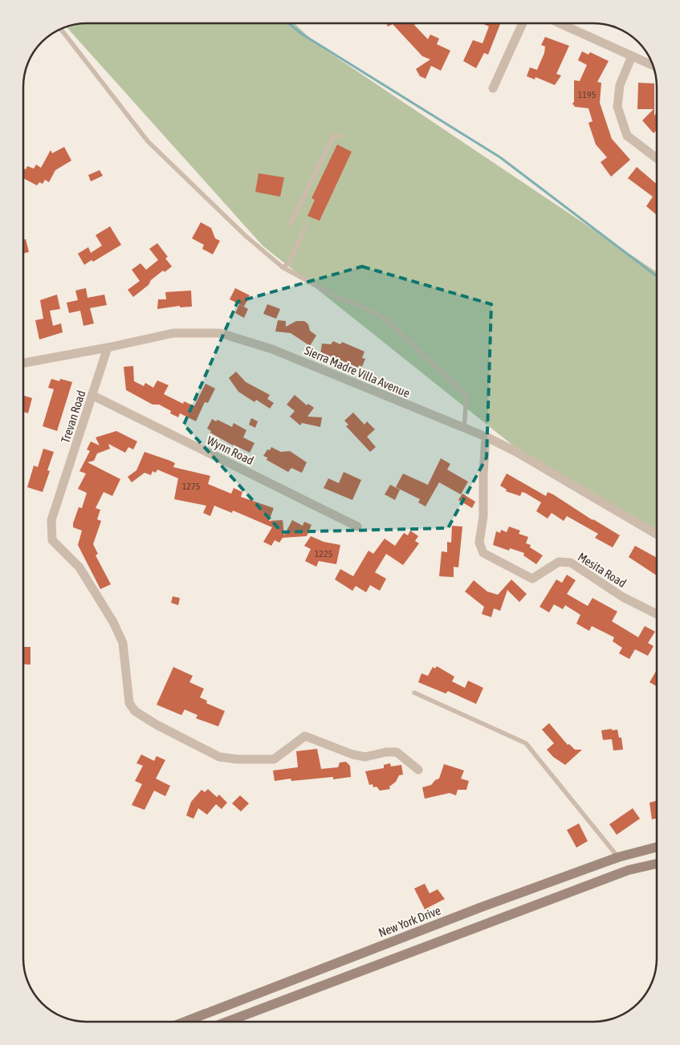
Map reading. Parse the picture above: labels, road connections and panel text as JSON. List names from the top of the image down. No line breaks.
{"streets":{"main road":["New York Drive"],"street":["Sierra Madre Villa Avenue","Trevan Road","Wynn Road","Mesita Road"]},"crossings":[["Sierra Madre Villa Avenue","Trevan Road"],["Sierra Madre Villa Avenue","Mesita Road"],["Trevan Road","Wynn Road"]],"house_numbers":["1195","1275","1225"]}
